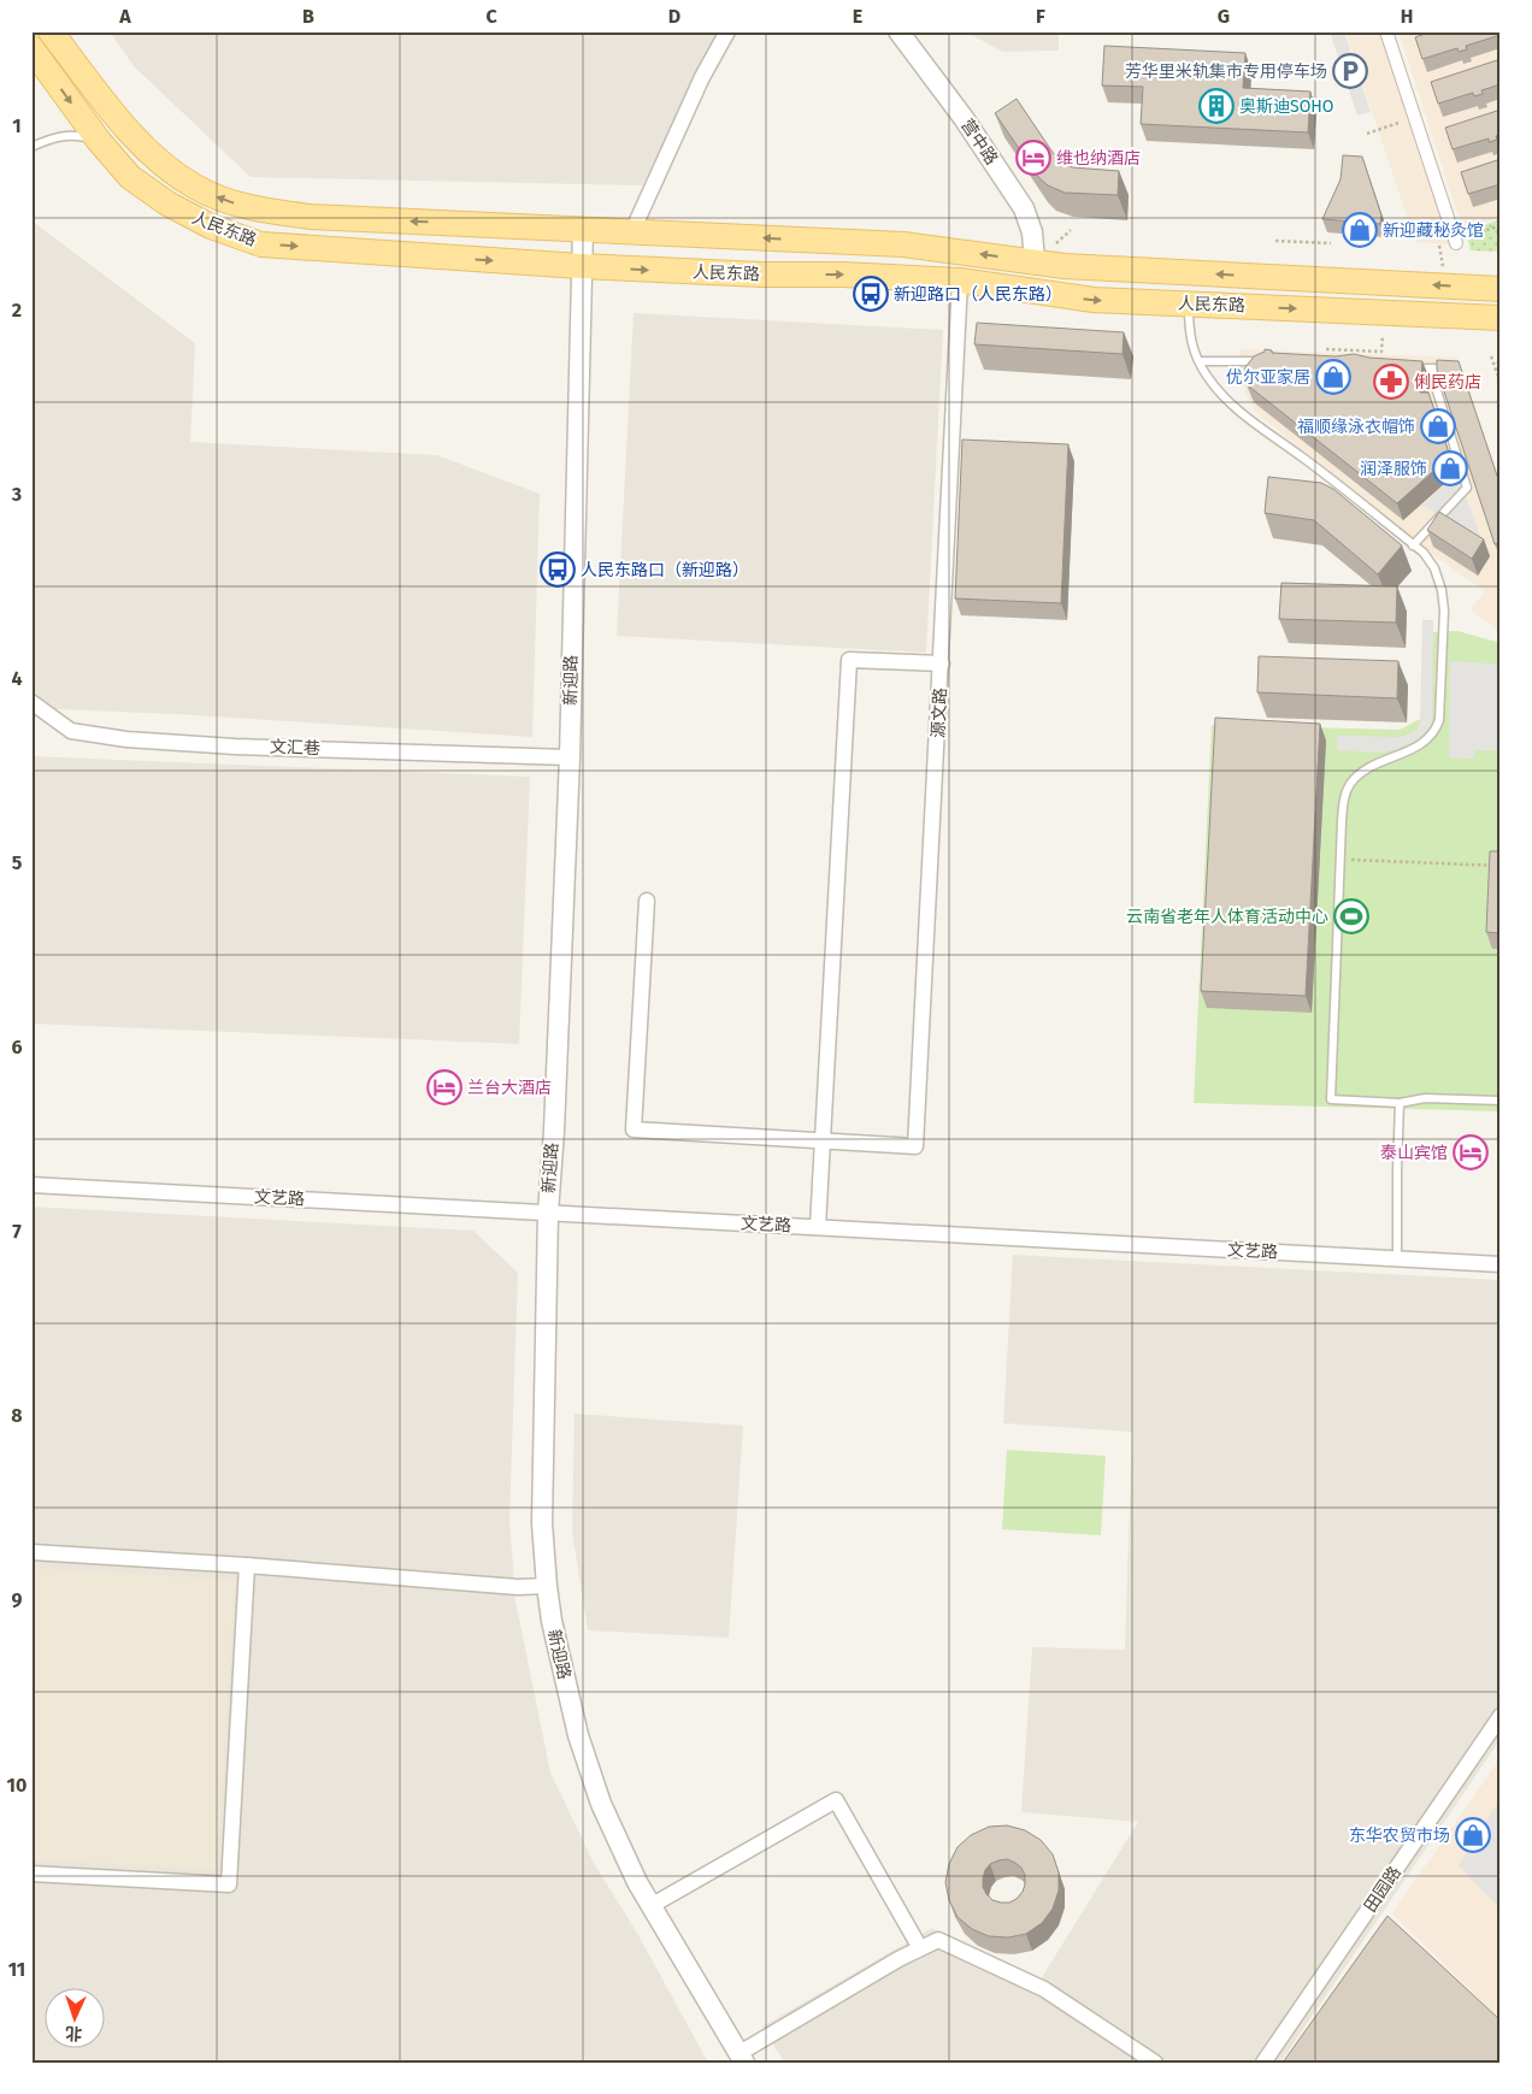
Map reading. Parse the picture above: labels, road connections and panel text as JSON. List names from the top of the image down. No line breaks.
{"streets":{"main road":["人民东路"],"street":["营中路","新迎路","源文路","文汇巷","文艺路","田园路"]},"crossings":[["营中路","人民东路"],["人民东路","新迎路"],["人民东路","源文路"],["新迎路","文汇巷"],["新迎路","文艺路"]],"places":{"parking":["芳华里米轨集市专用停车场"],"building":["奥斯迪SOHO"],"hotel":["维也纳酒店","兰台大酒店","泰山宾馆"],"shop":["新迎藏秘灸馆","优尔亚家居","福顺缘泳衣帽饰","润泽服饰","东华农贸市场"],"bus stop":["新迎路口（人民东路）","人民东路口（新迎路）"],"pharmacy":["俐民药店"],"sports":["云南省老年人体育活动中心"]},"north":"bottom","grid":{"columns":["A","B","C","D","E","F","G","H"],"rows":["1","2","3","4","5","6","7","8","9","10","11"]}}
